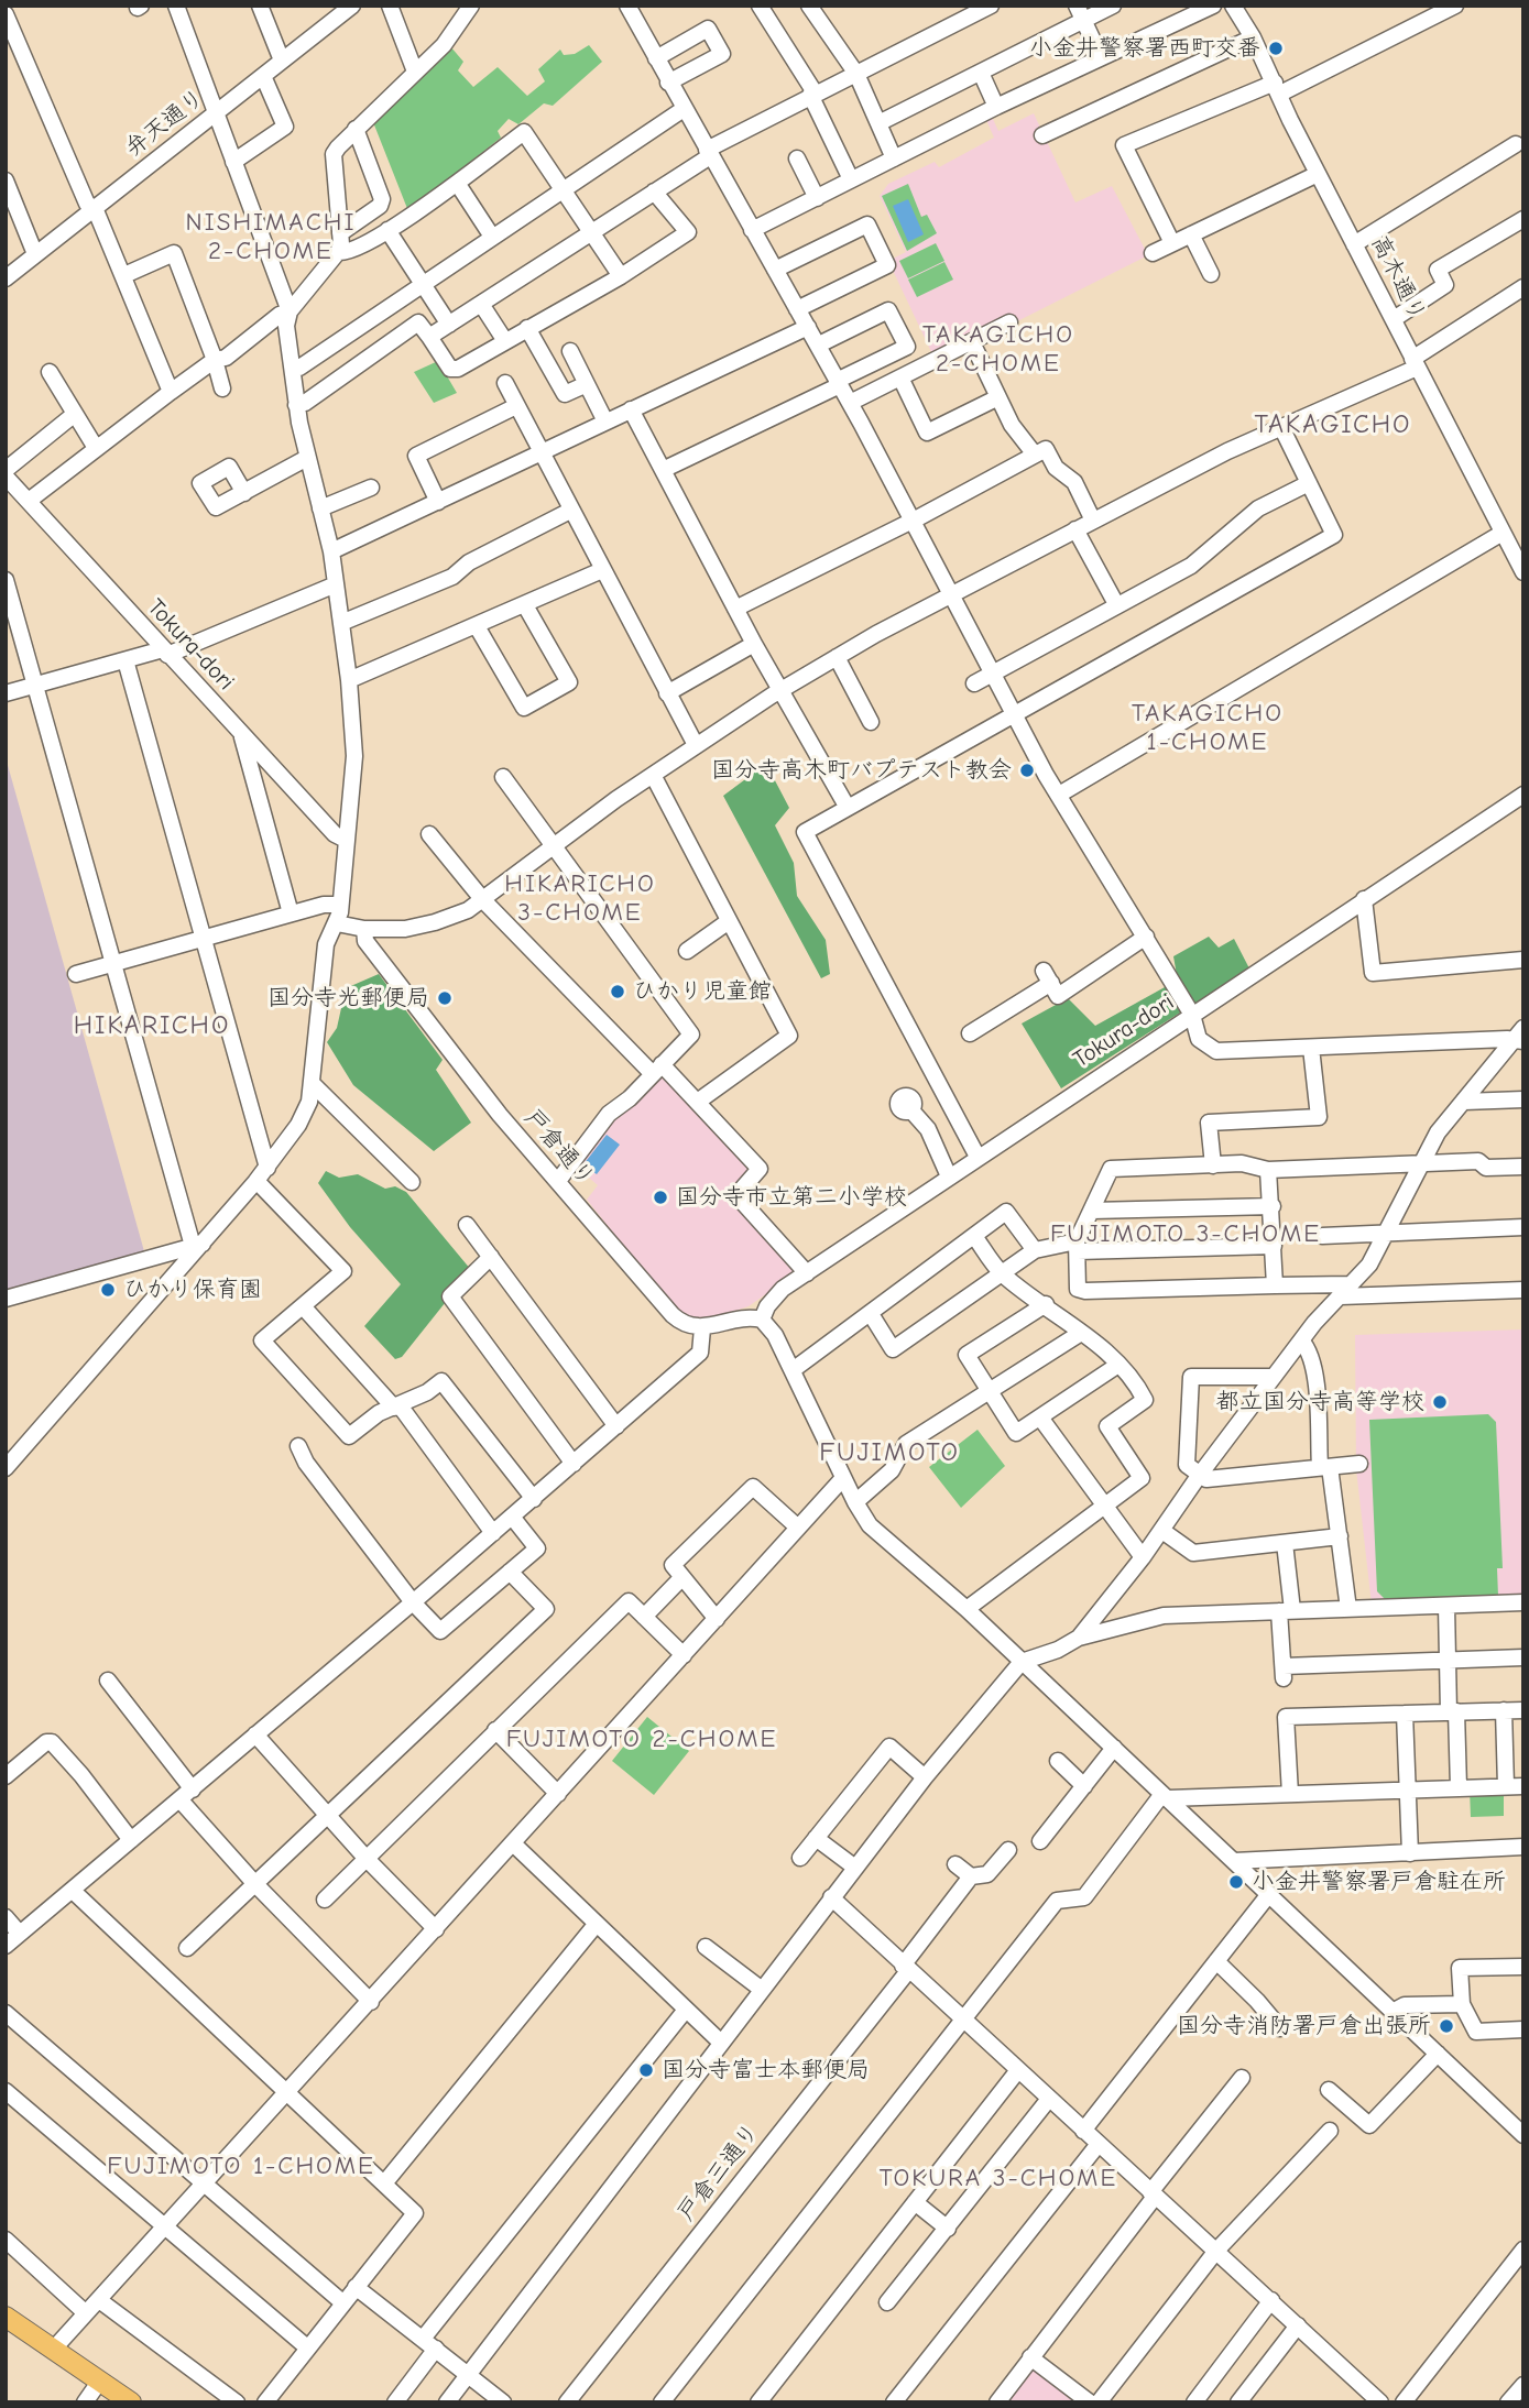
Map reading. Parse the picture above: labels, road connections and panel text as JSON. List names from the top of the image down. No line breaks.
{"streets":{"street":["弁天通り","高木通り","Tokura-dori","戸倉通り","戸倉三通り"]},"districts":["NISHIMACHI 2-CHOME","TAKAGICHO 2-CHOME","TAKAGICHO","TAKAGICHO 1-CHOME","HIKARICHO 3-CHOME","HIKARICHO","FUJIMOTO 3-CHOME","FUJIMOTO","FUJIMOTO 2-CHOME","FUJIMOTO 1-CHOME","TOKURA 3-CHOME"],"places":["小金井警察署西町交番","国分寺高木町バプテスト教会","ひかり児童館","国分寺光郵便局","国分寺市立第二小学校","ひかり保育園","都立国分寺高等学校","小金井警察署戸倉駐在所","国分寺消防署戸倉出張所","国分寺富士本郵便局"]}
